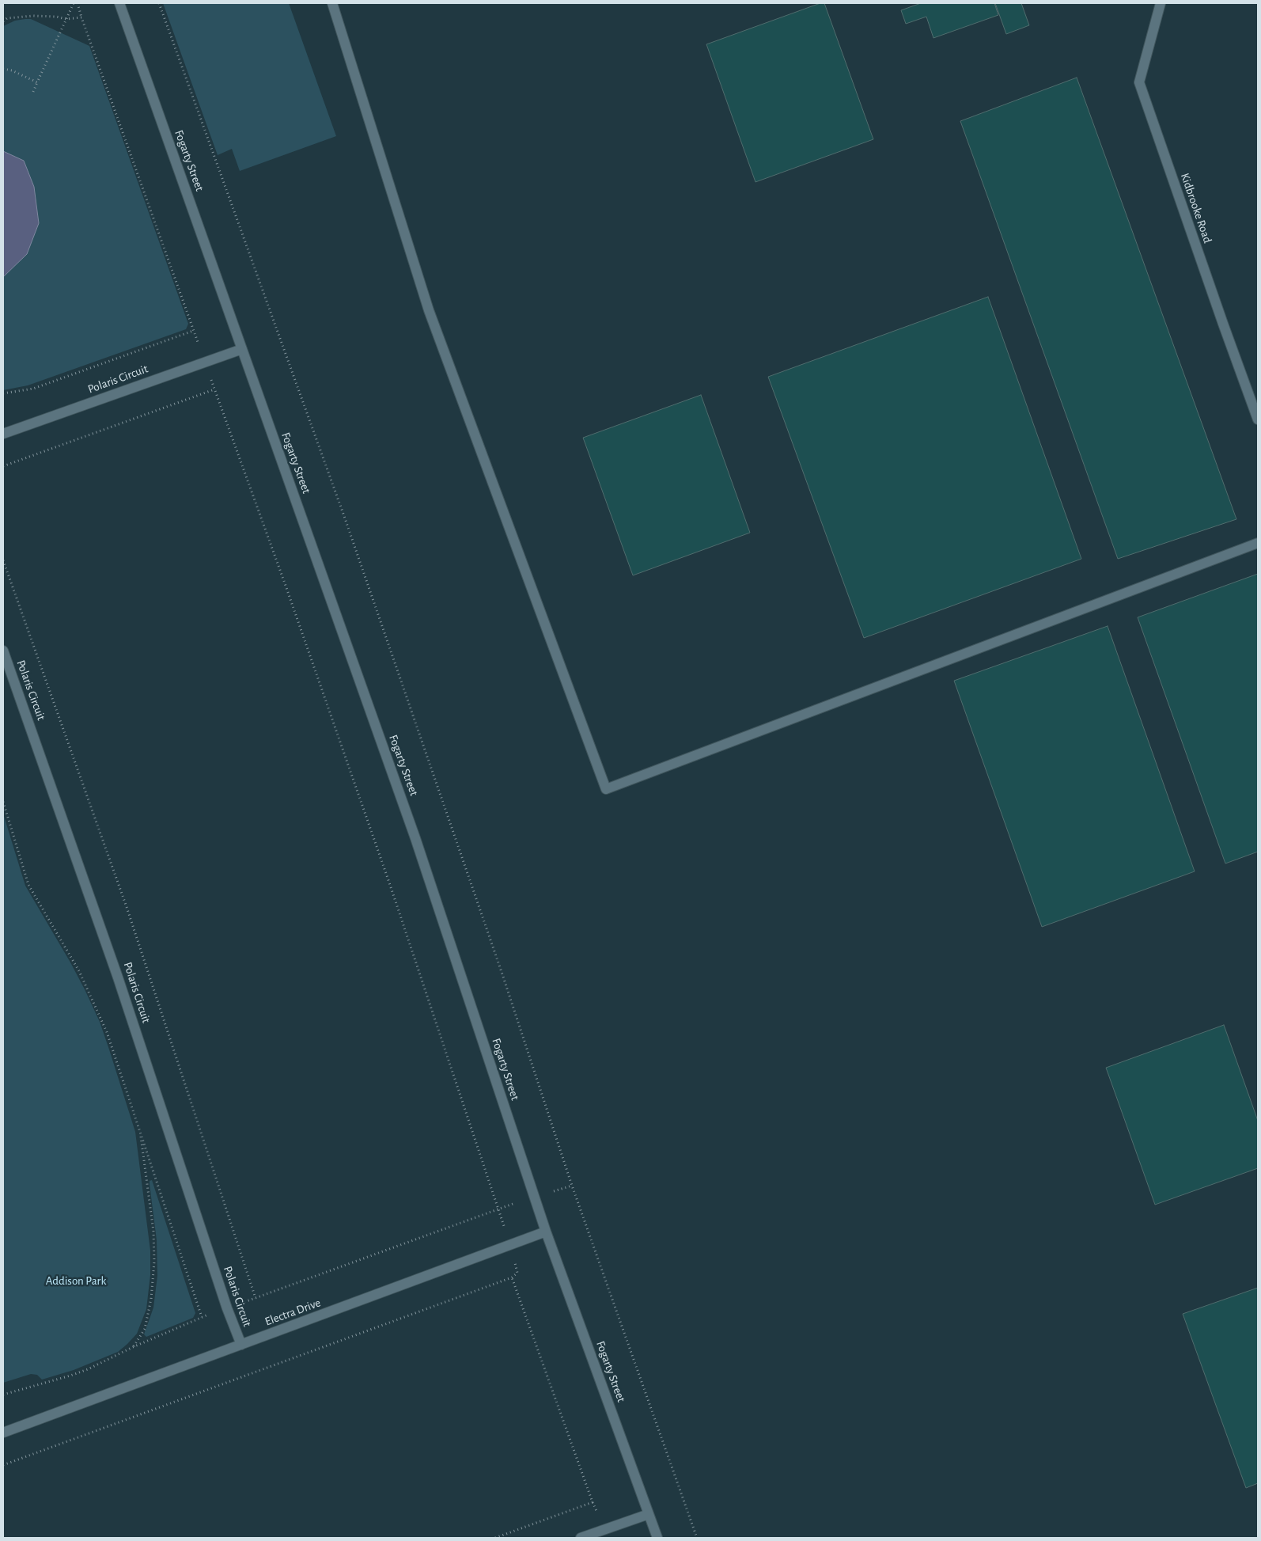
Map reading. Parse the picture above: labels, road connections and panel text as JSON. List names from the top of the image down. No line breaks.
{"streets":{"street":["Fogarty Street","Kidbrooke Road","Polaris Circuit","Electra Drive"]},"crossings":[["Fogarty Street","Polaris Circuit"],["Fogarty Street","Electra Drive"],["Polaris Circuit","Electra Drive"]],"parks":["Addison Park"]}
